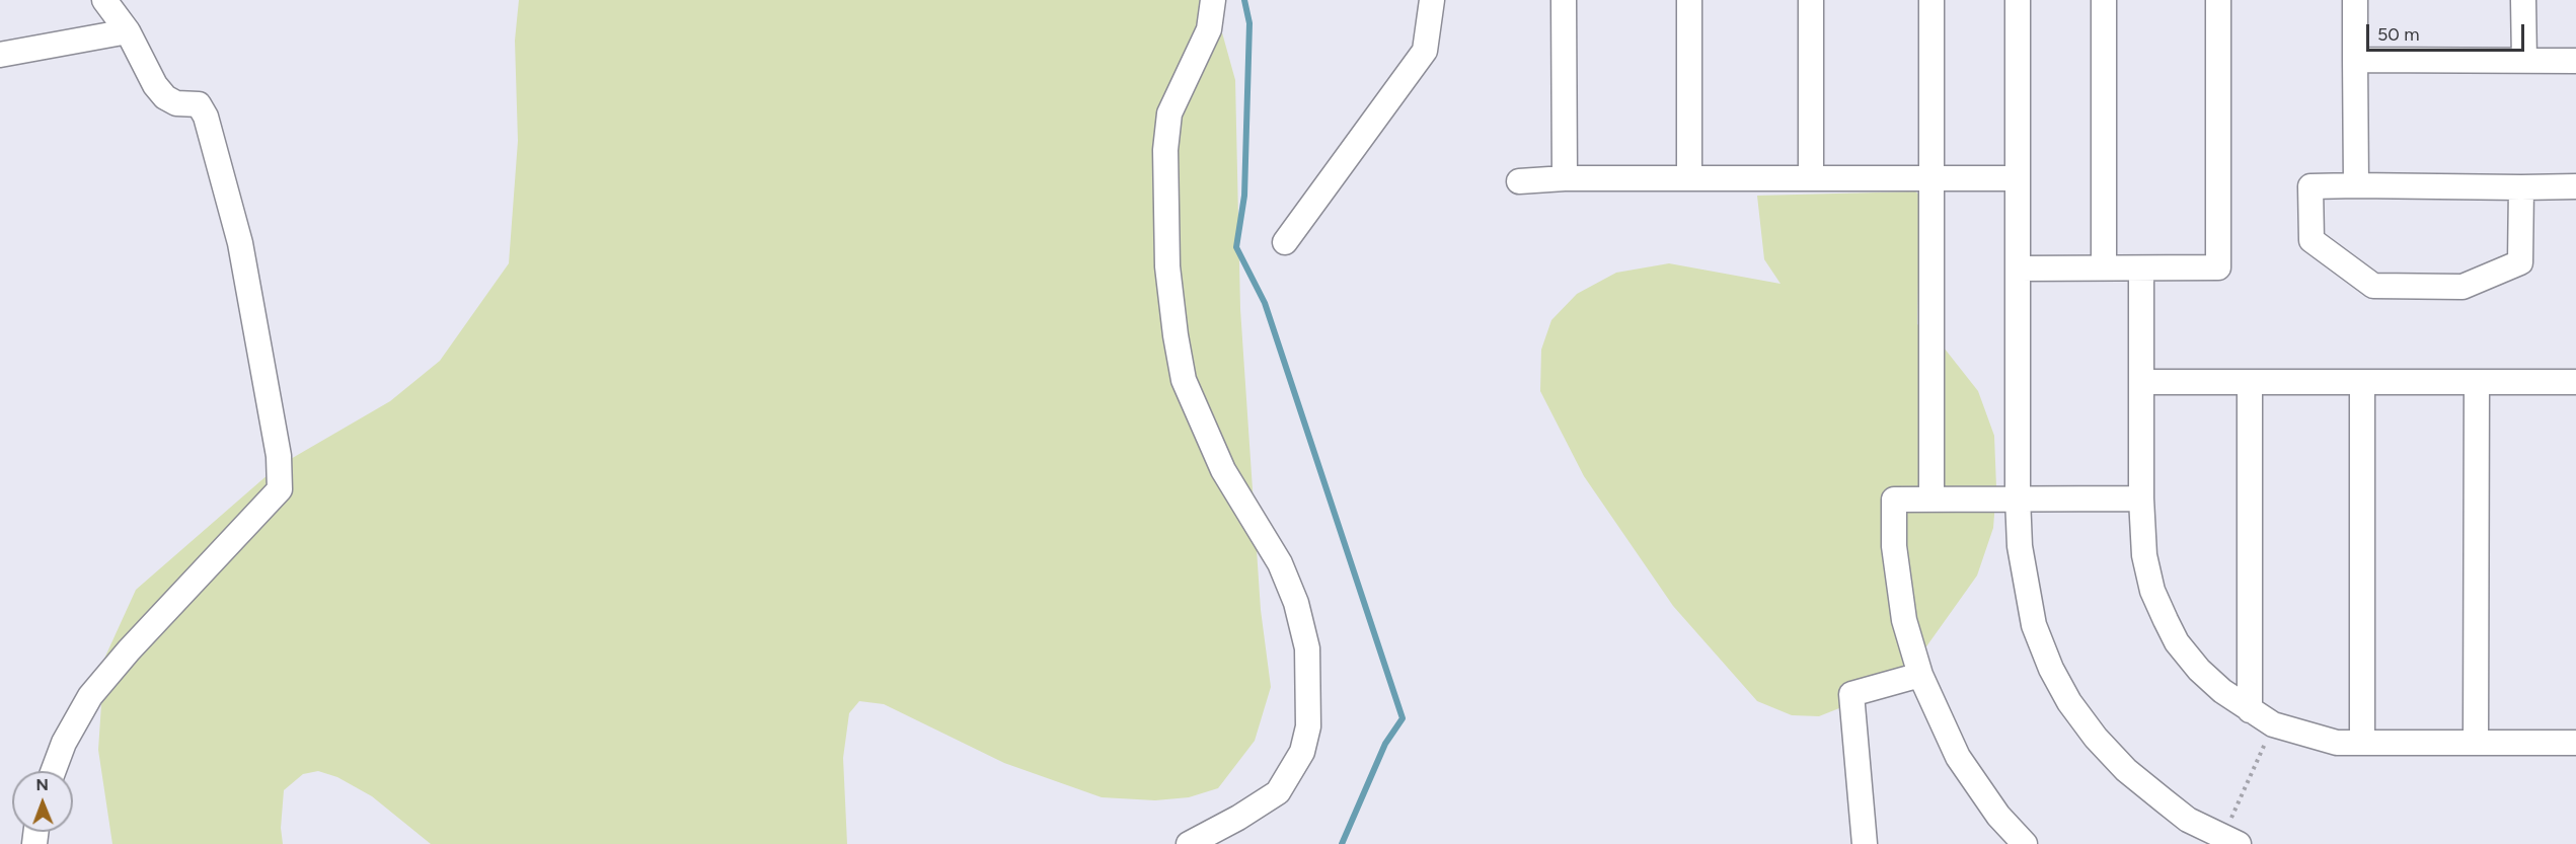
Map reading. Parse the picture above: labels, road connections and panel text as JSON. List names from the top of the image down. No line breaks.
{"scale_bar":"50 m","north":"top"}
